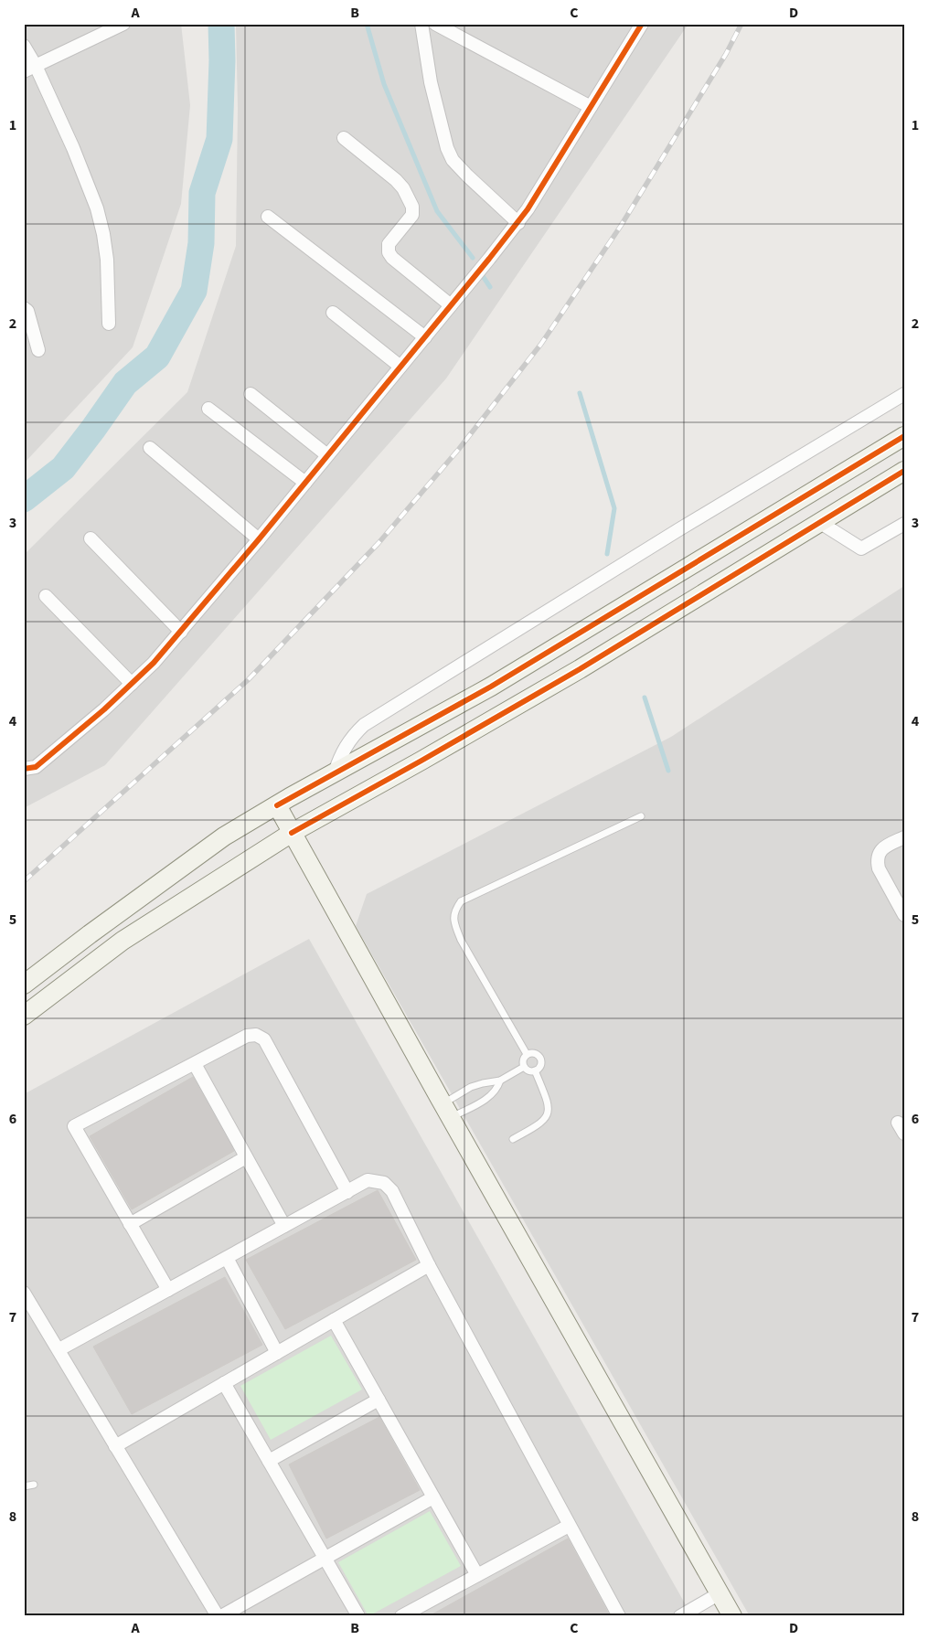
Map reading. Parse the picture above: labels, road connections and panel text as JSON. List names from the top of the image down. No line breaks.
{"grid":{"columns":["A","B","C","D"],"rows":["1","2","3","4","5","6","7","8"]}}
